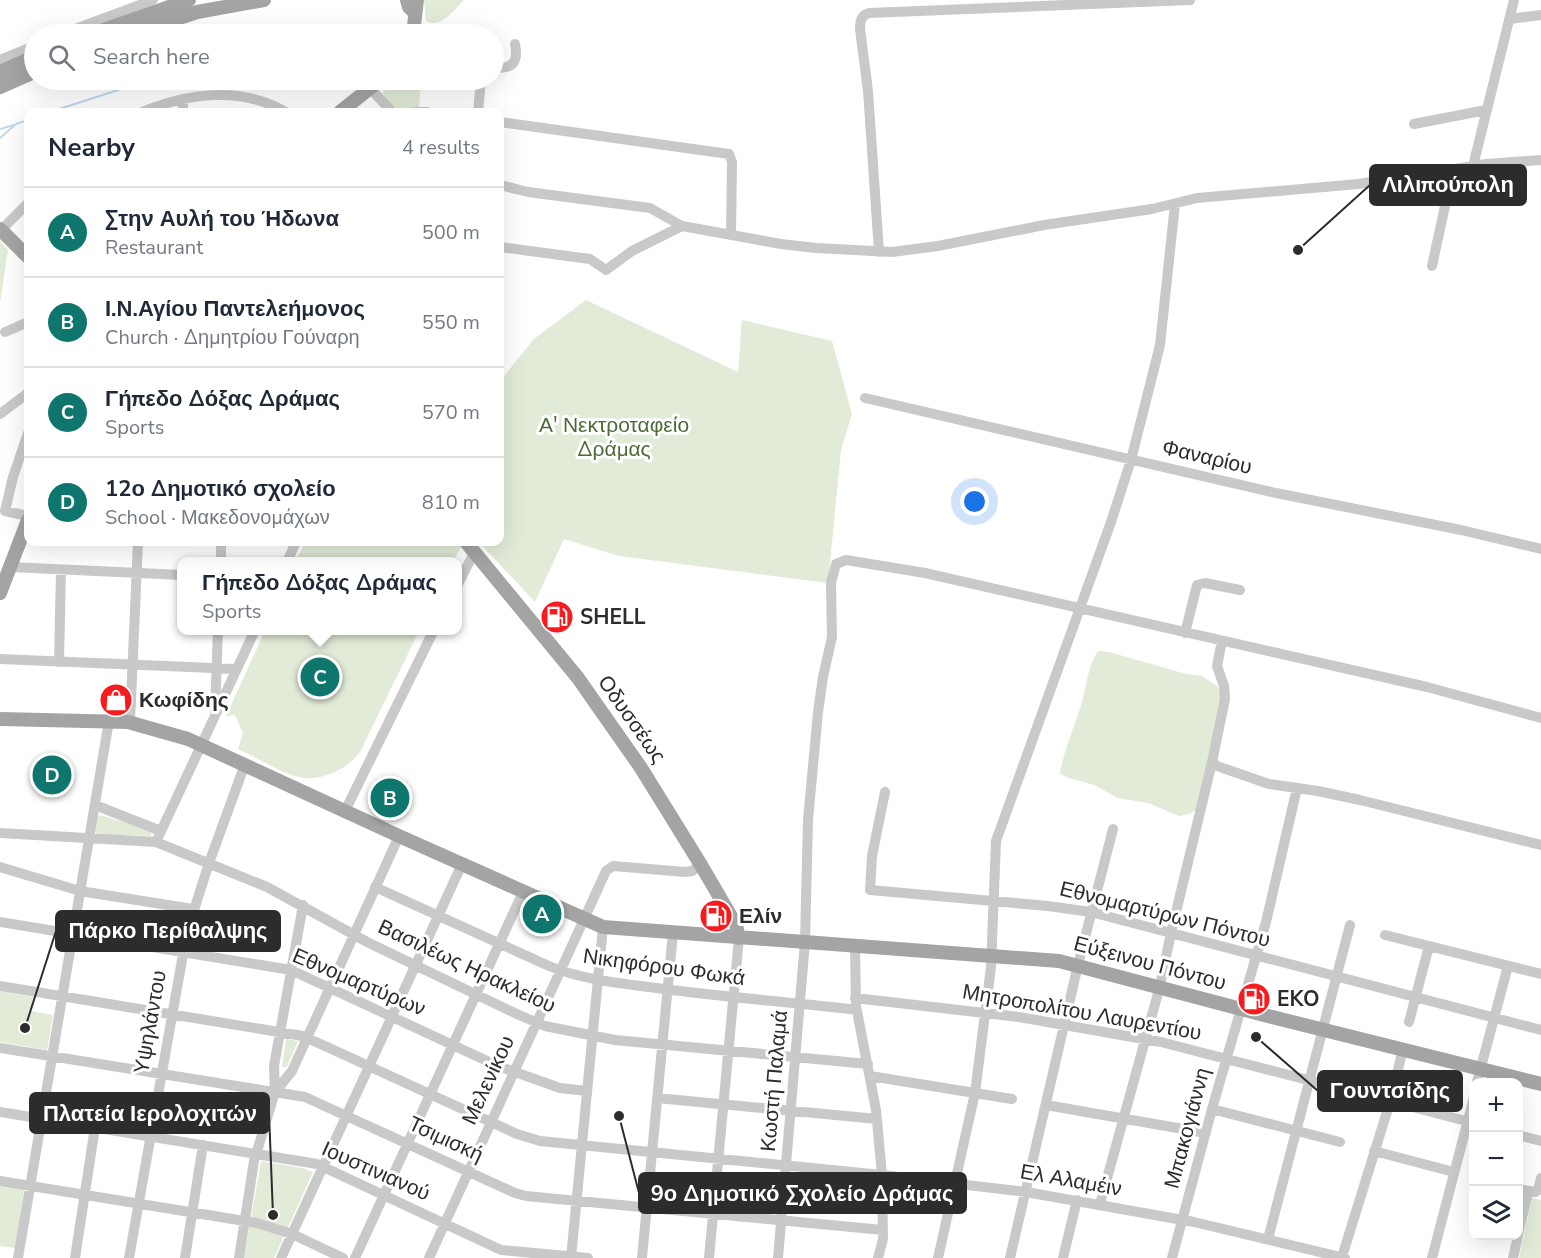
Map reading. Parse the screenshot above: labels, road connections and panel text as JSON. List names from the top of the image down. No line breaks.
{"streets":{"main road":["Οδυσσέως","Εύξεινου Πόντου"],"street":["Φαναρίου","Εθνομαρτύρων Πόντου","Βασιλέως Ηρακλείου","Νικηφόρου Φωκά","Εθνομαρτύρων","Μητροπολίτου Λαυρεντίου","Υψηλάντου","Μελενίκου","Κωστή Παλαμά","Μπακογιάννη","Τσιμισκή","Ιουστινιανού","Ελ Αλαμέιν"]},"crossings":[["Οδυσσέως","Εύξεινου Πόντου"],["Οδυσσέως","Μελενίκου"],["Εθνομαρτύρων Πόντου","Μπακογιάννη"],["Εύξεινου Πόντου","Υψηλάντου"],["Εύξεινου Πόντου","Μελενίκου"],["Εύξεινου Πόντου","Κωστή Παλαμά"],["Εύξεινου Πόντου","Μπακογιάννη"],["Βασιλέως Ηρακλείου","Υψηλάντου"],["Βασιλέως Ηρακλείου","Μελενίκου"],["Βασιλέως Ηρακλείου","Κωστή Παλαμά"],["Νικηφόρου Φωκά","Μελενίκου"],["Νικηφόρου Φωκά","Κωστή Παλαμά"],["Εθνομαρτύρων","Υψηλάντου"],["Εθνομαρτύρων","Μελενίκου"],["Μητροπολίτου Λαυρεντίου","Μπακογιάννη"],["Υψηλάντου","Τσιμισκή"],["Υψηλάντου","Ιουστινιανού"],["Υψηλάντου","Ελ Αλαμέιν"],["Μελενίκου","Τσιμισκή"],["Μελενίκου","Ιουστινιανού"],["Μελενίκου","Ελ Αλαμέιν"],["Κωστή Παλαμά","Τσιμισκή"],["Κωστή Παλαμά","Ελ Αλαμέιν"],["Μπακογιάννη","Ελ Αλαμέιν"]],"parks":["Α' Νεκτροταφείο Δράμας"],"places":{"other":["Λιλιπούπολη","Πάρκο Περίθαλψης","Γουντσίδης","9ο Δημοτικό Σχολείο Δράμας","Πλατεία Ιερολοχιτών"],"fuel station":["SHELL","Ελίν","EKO"],"shop":["Κωφίδης"]},"page":{"search":"Search here","heading":["Nearby","4 results"],"list":[{"mark":"A","name":"Στην Αυλή του Ήδωνα","note":"Restaurant","value":"500 m"},{"mark":"B","name":"Ι.Ν.Αγίου Παντελεήμονος","note":"Church · Δημητρίου Γούναρη","value":"550 m"},{"mark":"C","name":"Γήπεδο Δόξας Δράμας","note":"Sports","value":"570 m"},{"mark":"D","name":"12ο Δημοτικό σχολείο","note":"School · Μακεδονομάχων","value":"810 m"}],"popup":["Γήπεδο Δόξας Δράμας","Sports"],"pins":["C","D","B","A"],"map_buttons":["+","−"]}}
